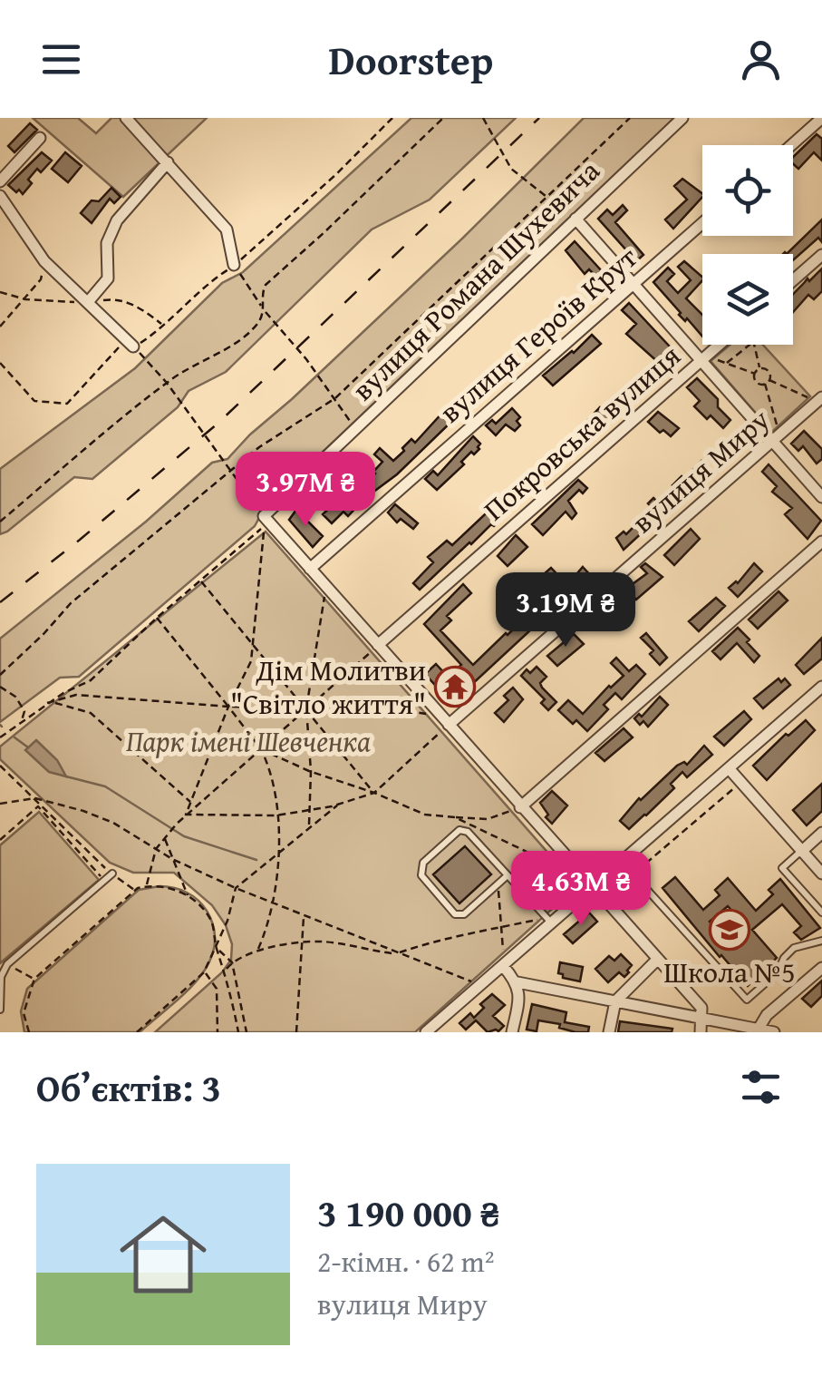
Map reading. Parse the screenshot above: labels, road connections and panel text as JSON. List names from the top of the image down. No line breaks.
{"streets":{"street":["вулиця Романа Шухевича","вулиця Героїв Крут","Покровська вулиця","вулиця Миру"]},"parks":["Парк імені Шевченка"],"places":{"temple":["Дім Молитви \"Світло життя\""],"school or university":["Школа №5"]},"page":{"header":"Doorstep","price":["3.97M ₴","3.19M ₴","4.63M ₴"],"heading":"Об’єктів: 3","list":[{"name":"3 190 000 ₴","note":"2-кімн. · 62 m² · вулиця Миру"}]}}
